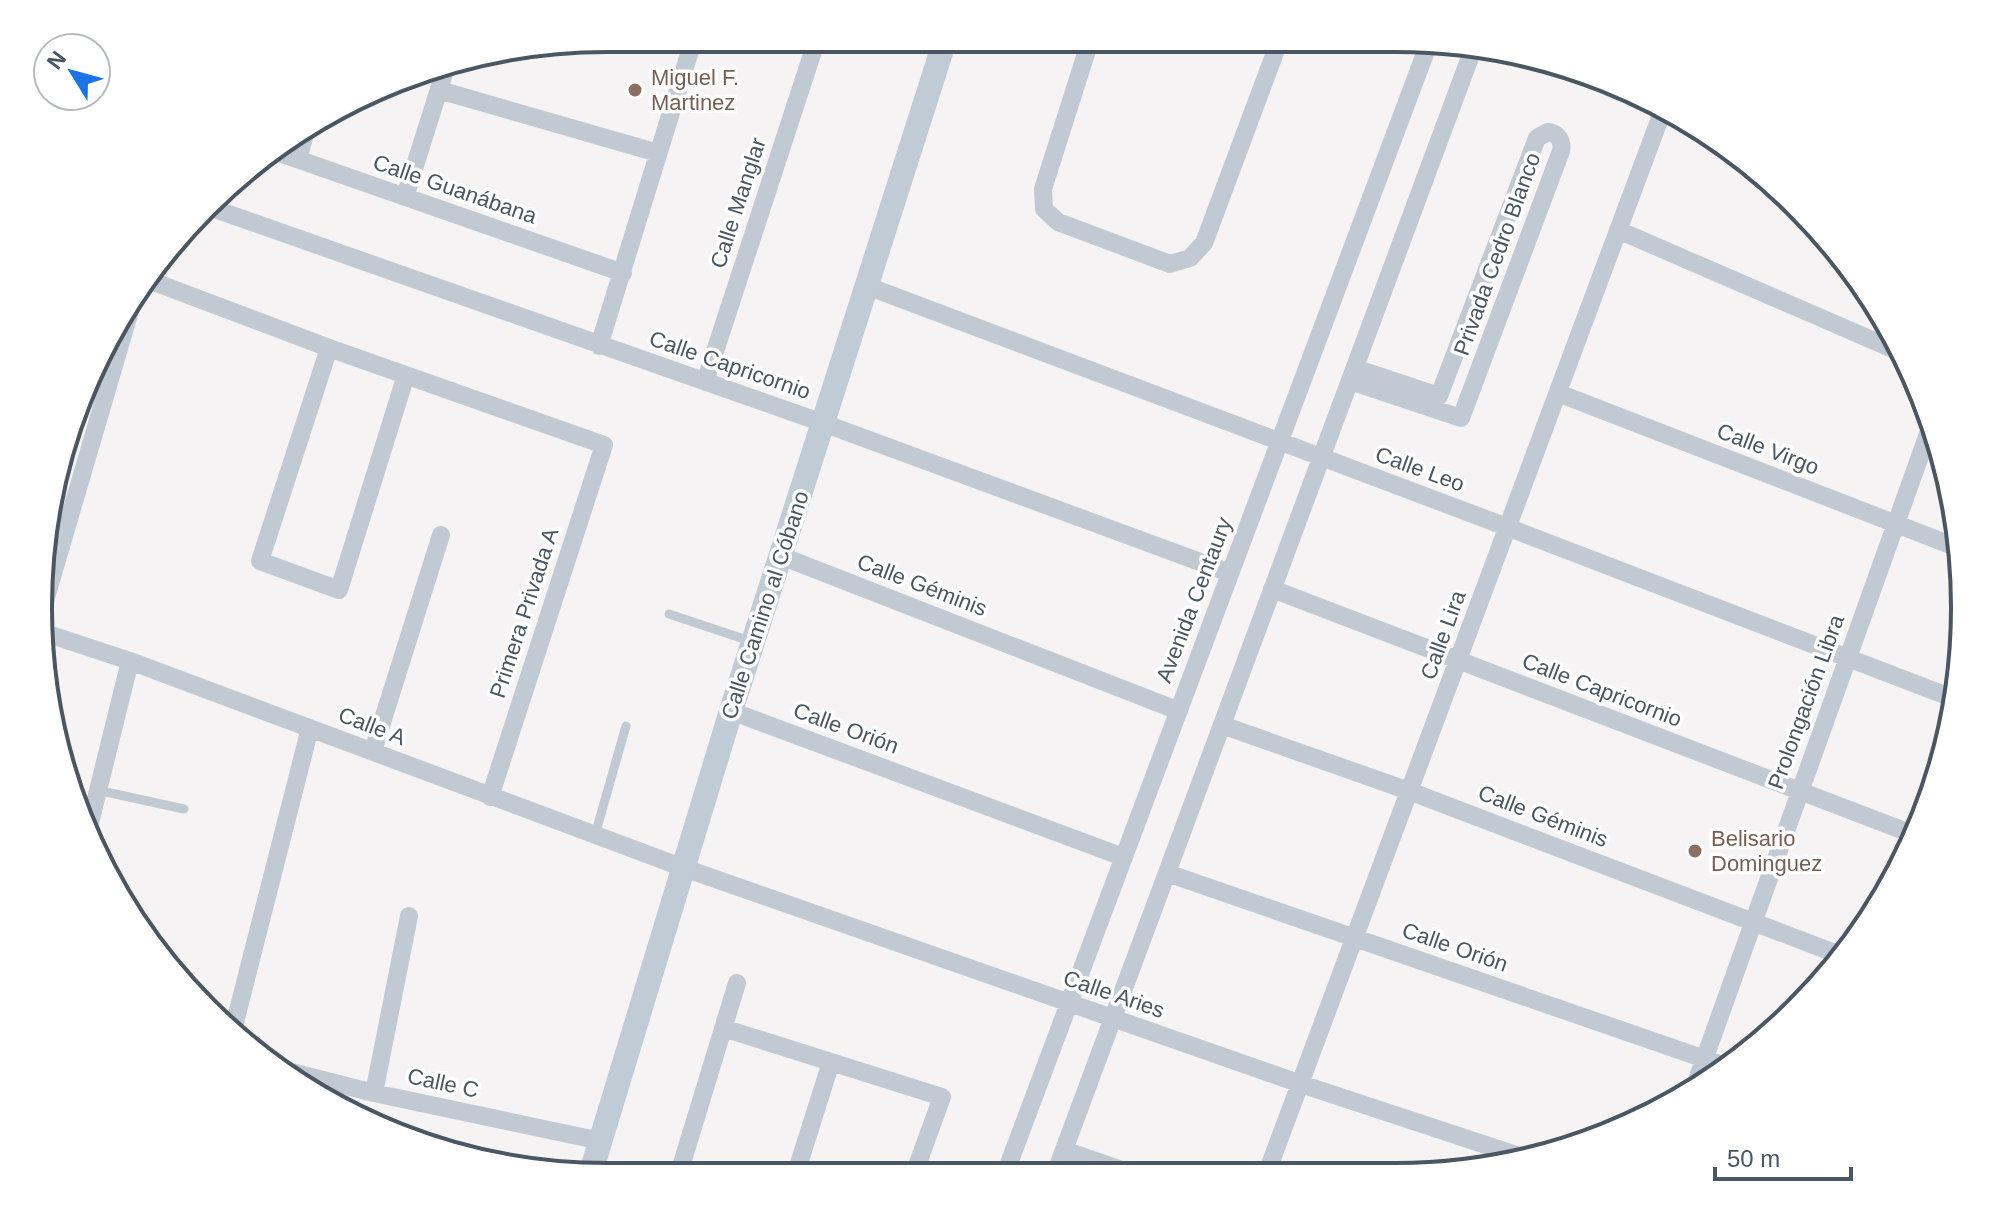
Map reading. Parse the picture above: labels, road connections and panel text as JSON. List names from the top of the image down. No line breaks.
{"streets":{"street":["Calle Guanábana","Calle Manglar","Privada Cedro Blanco","Calle Capricornio","Calle Virgo","Calle Leo","Calle Géminis","Avenida Centaury","Calle Camino al Cóbano","Primera Privada A","Calle Lira","Prolongación Libra","Calle A","Calle Orión","Calle Aries","Calle C"]},"crossings":[["Calle Manglar","Calle Capricornio"],["Calle Capricornio","Avenida Centaury"],["Calle Capricornio","Calle Camino al Cóbano"],["Calle Capricornio","Calle Lira"],["Calle Capricornio","Prolongación Libra"],["Calle Virgo","Calle Lira"],["Calle Virgo","Prolongación Libra"],["Calle Leo","Avenida Centaury"],["Calle Leo","Calle Camino al Cóbano"],["Calle Leo","Calle Lira"],["Calle Leo","Prolongación Libra"],["Calle Géminis","Avenida Centaury"],["Calle Géminis","Calle Camino al Cóbano"],["Calle Géminis","Calle Lira"],["Calle Géminis","Prolongación Libra"],["Avenida Centaury","Calle Orión"],["Avenida Centaury","Calle Aries"],["Calle Camino al Cóbano","Calle A"],["Calle Camino al Cóbano","Calle Orión"],["Calle Camino al Cóbano","Calle Aries"],["Calle Camino al Cóbano","Calle C"],["Primera Privada A","Calle A"],["Calle Lira","Calle Orión"],["Calle Lira","Calle Aries"],["Prolongación Libra","Calle Orión"],["Calle A","Calle Aries"]],"places":["Miguel F. Martinez","Belisario Dominguez"],"scale_bar":"50 m","north":"top left"}
